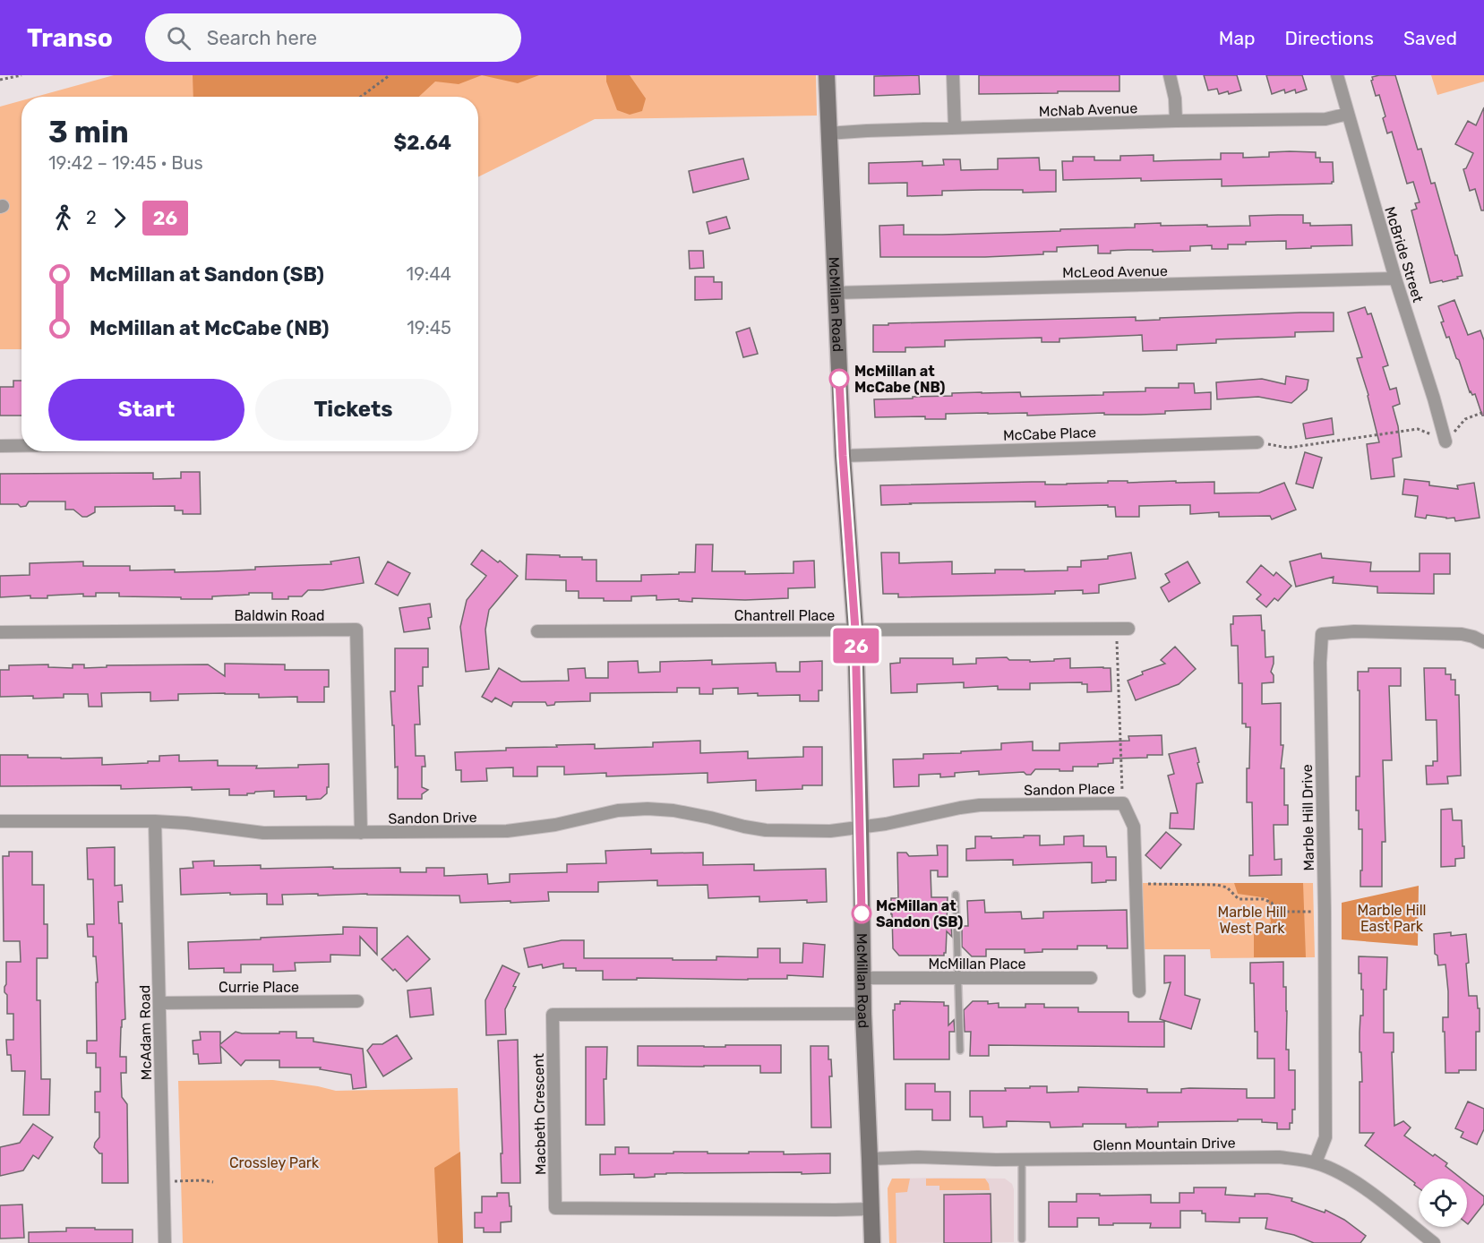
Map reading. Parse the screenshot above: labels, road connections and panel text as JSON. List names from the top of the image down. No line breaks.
{"streets":{"main road":["McMillan Road"],"street":["McNab Avenue","McBride Street","McLeod Avenue","McCabe Place","Baldwin Road","Chantrell Place","Sandon Place","Sandon Drive","Marble Hill Drive","McMillan Place","Currie Place","McAdam Road","Macbeth Crescent","Glenn Mountain Drive"]},"crossings":[["McNab Avenue","McBride Street"],["McNab Avenue","McMillan Road"],["McBride Street","McLeod Avenue"],["McLeod Avenue","McMillan Road"],["McMillan Road","McCabe Place"],["McMillan Road","Chantrell Place"],["McMillan Road","Sandon Place"],["McMillan Road","Sandon Drive"],["McMillan Road","McMillan Place"],["McMillan Road","Macbeth Crescent"],["McMillan Road","Glenn Mountain Drive"],["Baldwin Road","Sandon Drive"],["Sandon Place","Sandon Drive"],["Sandon Drive","McAdam Road"],["Marble Hill Drive","Glenn Mountain Drive"],["Currie Place","McAdam Road"]],"parks":["Marble Hill East Park","Marble Hill West Park","Crossley Park"],"places":["McMillan at McCabe (NB)","McMillan at Sandon (SB)"],"lines":["bus line 26"],"page":{"header":"Transo","search":"Search here","nav":["Map","Directions","Saved"],"on_map":"26","heading":["3 min","19:42 – 19:45 · Bus","$2.64"],"legs":["2","26"],"list":[{"name":"McMillan at Sandon (SB)","value":"19:44"},{"name":"McMillan at McCabe (NB)","value":"19:45"}],"buttons":["Start","Tickets"]}}
